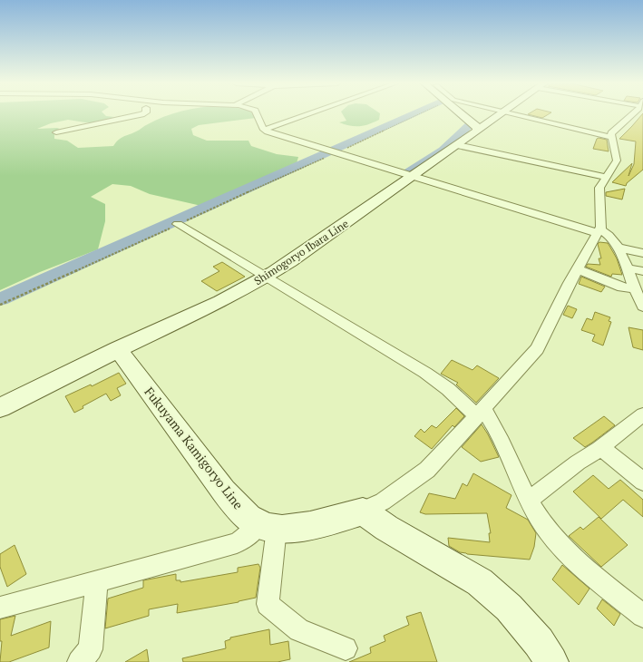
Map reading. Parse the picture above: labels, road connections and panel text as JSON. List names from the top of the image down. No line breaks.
{"streets":{"main road":["Shimogoryo Ibara Line","Fukuyama Kamigoryo Line"]},"crossings":[["Shimogoryo Ibara Line","Fukuyama Kamigoryo Line"]]}
